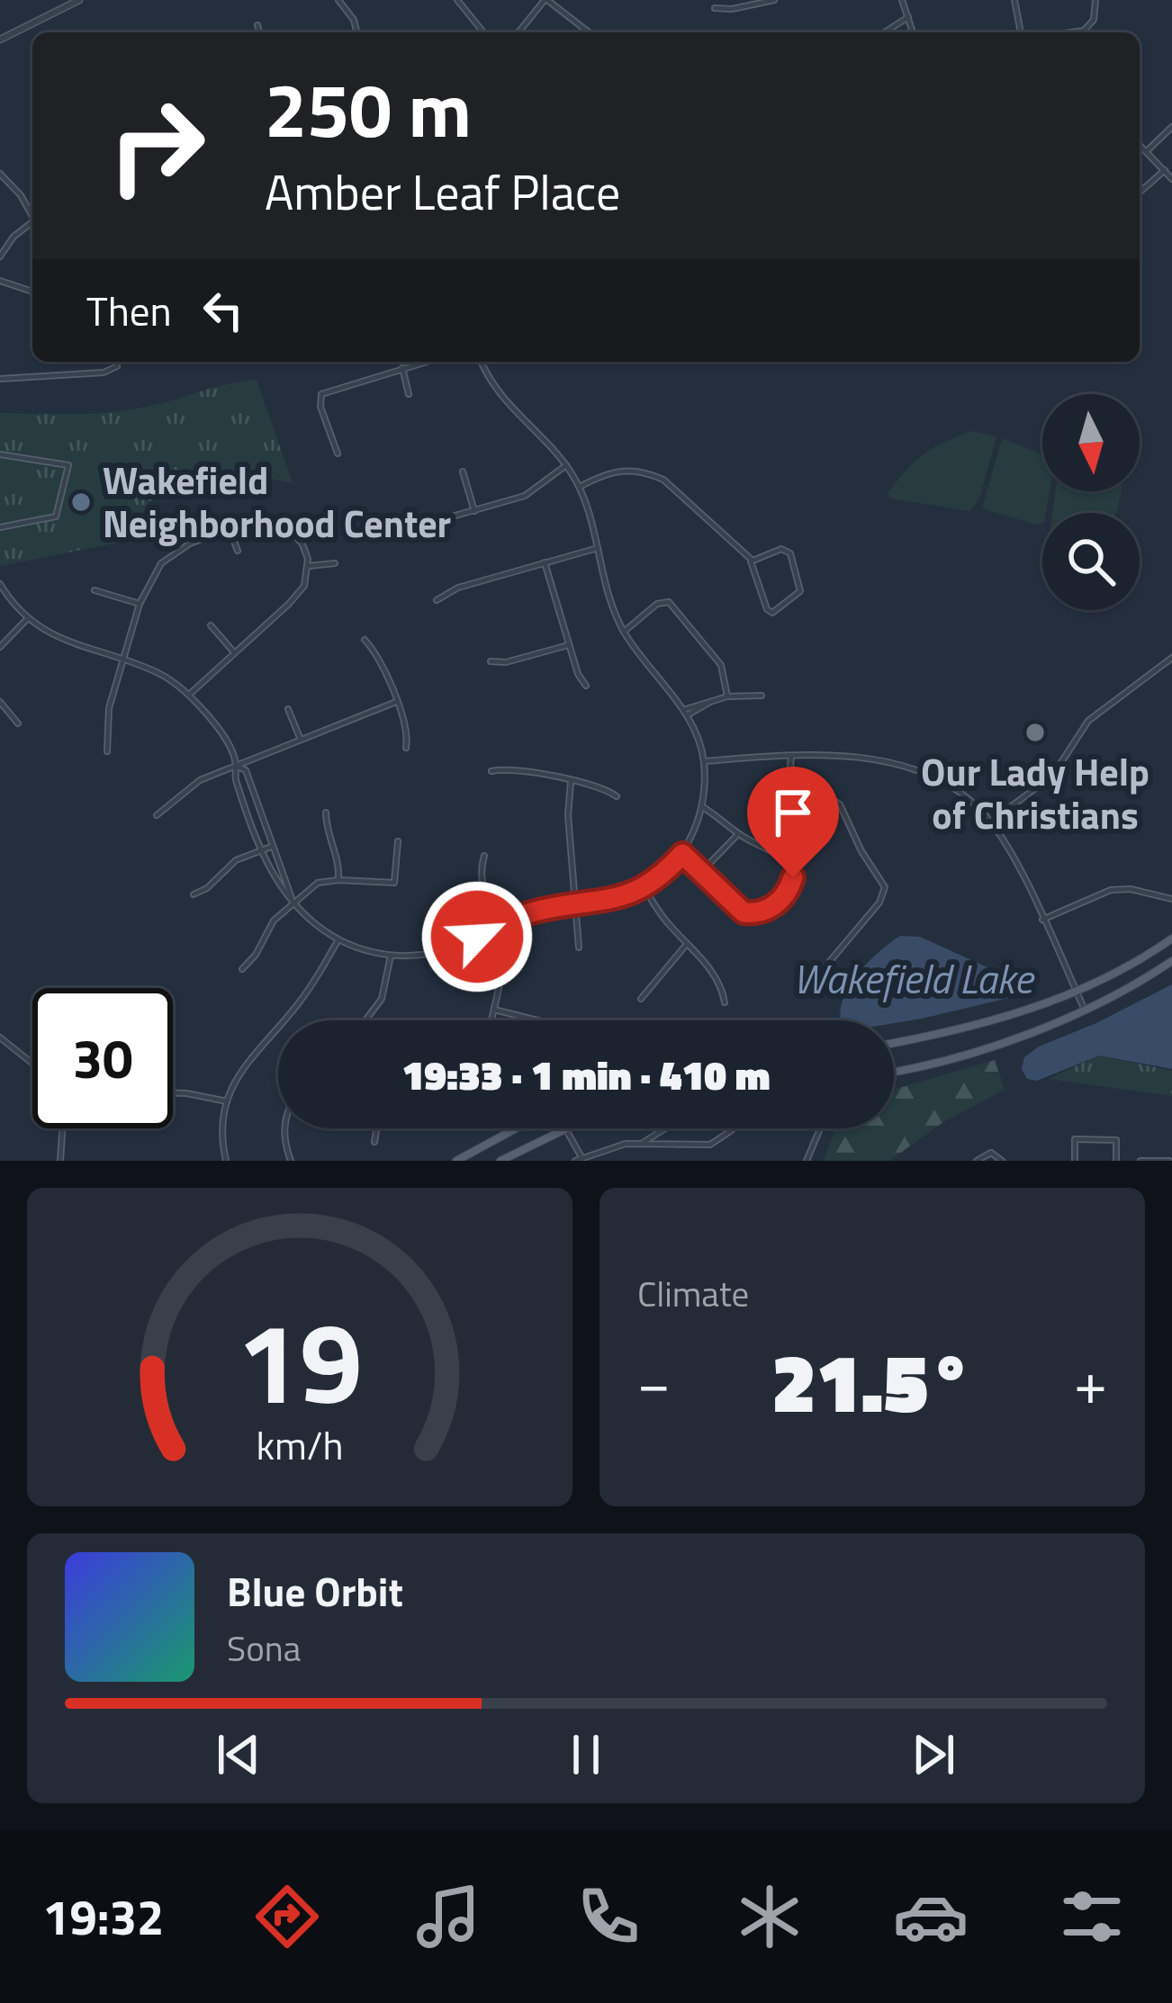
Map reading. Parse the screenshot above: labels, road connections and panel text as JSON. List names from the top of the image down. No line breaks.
{"water":["Wakefield Lake"],"places":["Wakefield Neighborhood Center","Our Lady Help of Christians"],"north":"bottom","page":{"turn":["250 m","Amber Leaf Place"],"then":"Then","limit":"30","trip":"19:33 · 1 min · 410 m","tile":"Climate","heat":["−","21.5°","+"],"song":["Blue Orbit","Sona"],"tabs":"19:32","gauge":["19","km/h"]}}
